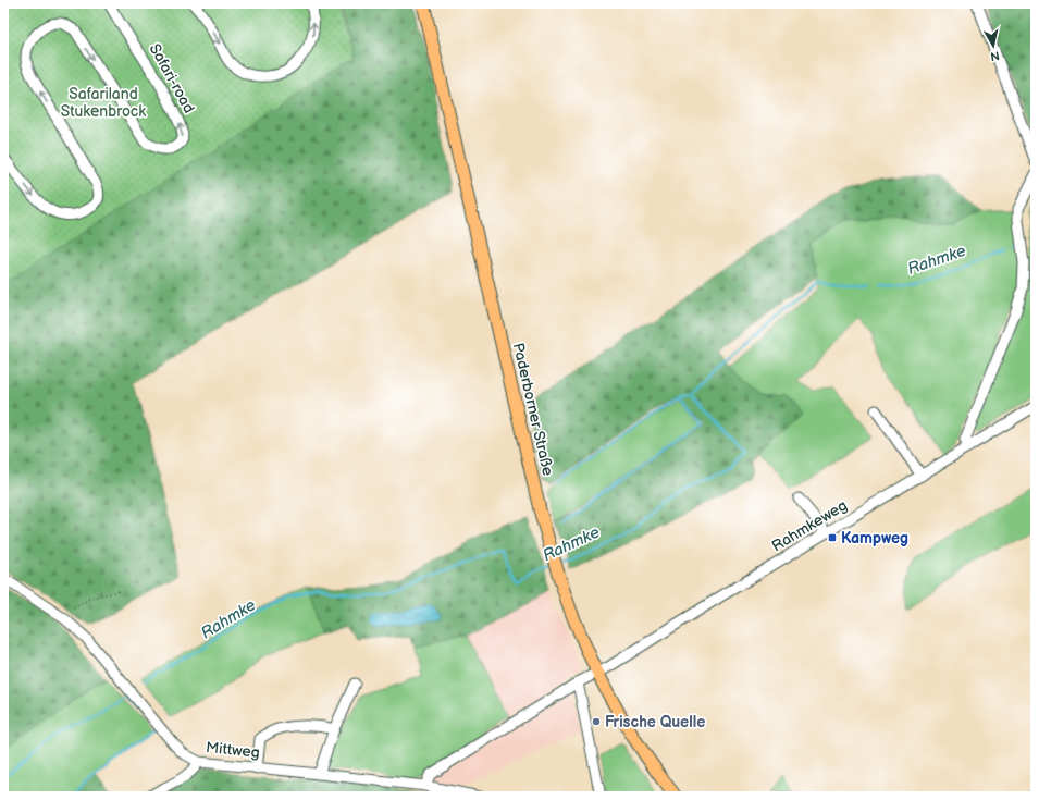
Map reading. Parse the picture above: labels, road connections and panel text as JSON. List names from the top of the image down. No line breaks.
{"streets":{"main road":["Paderborner Straße"],"street":["Safari-road","Rahmkeweg","Mittweg"]},"crossings":[["Paderborner Straße","Rahmkeweg"]],"water":["Rahmke"],"parks":["Safariland Stukenbrock"],"places":{"transit":["Kampweg"],"other":["Frische Quelle"]},"north":"bottom"}
